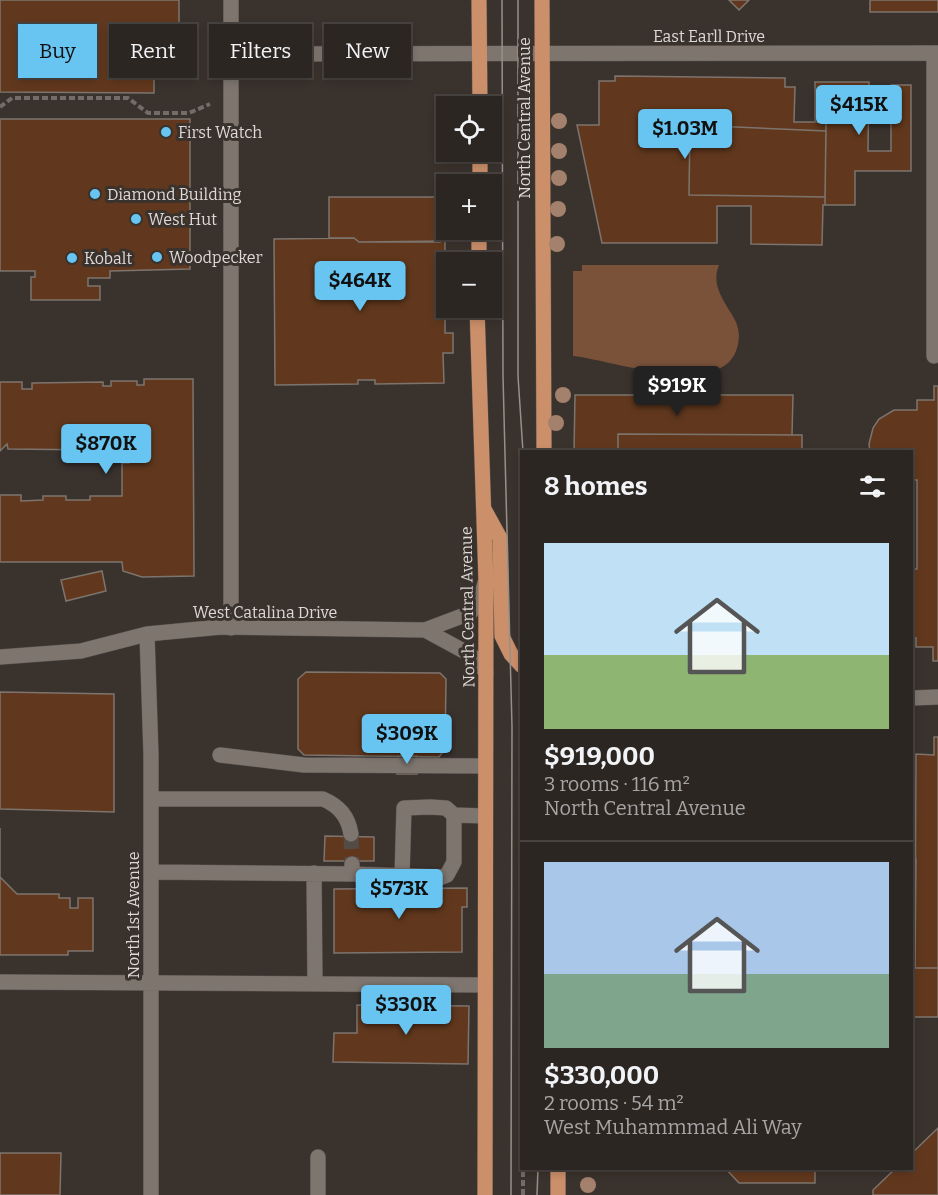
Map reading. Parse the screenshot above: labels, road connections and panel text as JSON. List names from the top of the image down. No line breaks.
{"streets":{"main road":["North Central Avenue"],"street":["East Earll Drive","West Catalina Drive","North 1st Avenue"]},"crossings":[["East Earll Drive","North Central Avenue"],["North Central Avenue","West Catalina Drive"],["West Catalina Drive","North 1st Avenue"]],"places":["First Watch","Diamond Building","West Hut","Woodpecker","Kobalt"],"page":{"chip":["Buy","Rent","Filters","New"],"price":["$415K","$1.03M","$464K","$919K","$870K","$309K","$573K","$330K"],"map_buttons":["+","−"],"heading":"8 homes","list":[{"name":"$919,000","note":"3 rooms · 116 m² · North Central Avenue"},{"name":"$330,000","note":"2 rooms · 54 m² · West Muhammmad Ali Way"}]}}
